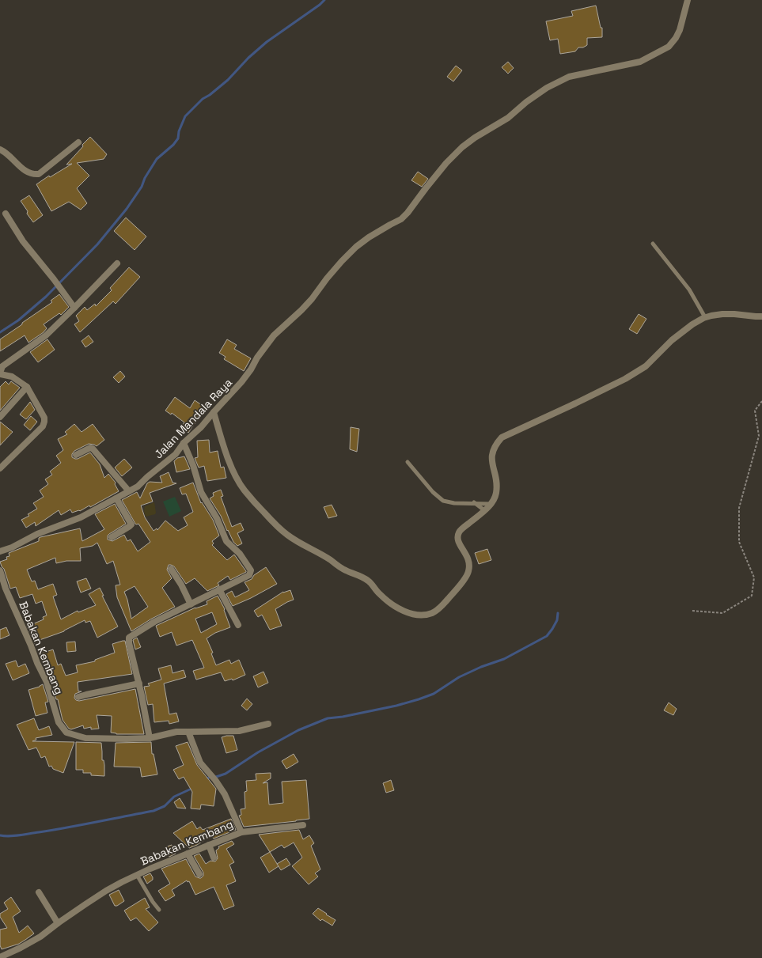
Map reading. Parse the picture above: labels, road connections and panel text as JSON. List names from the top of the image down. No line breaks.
{"streets":{"street":["Jalan Mandala Raya","Babakan Kembang"]}}
